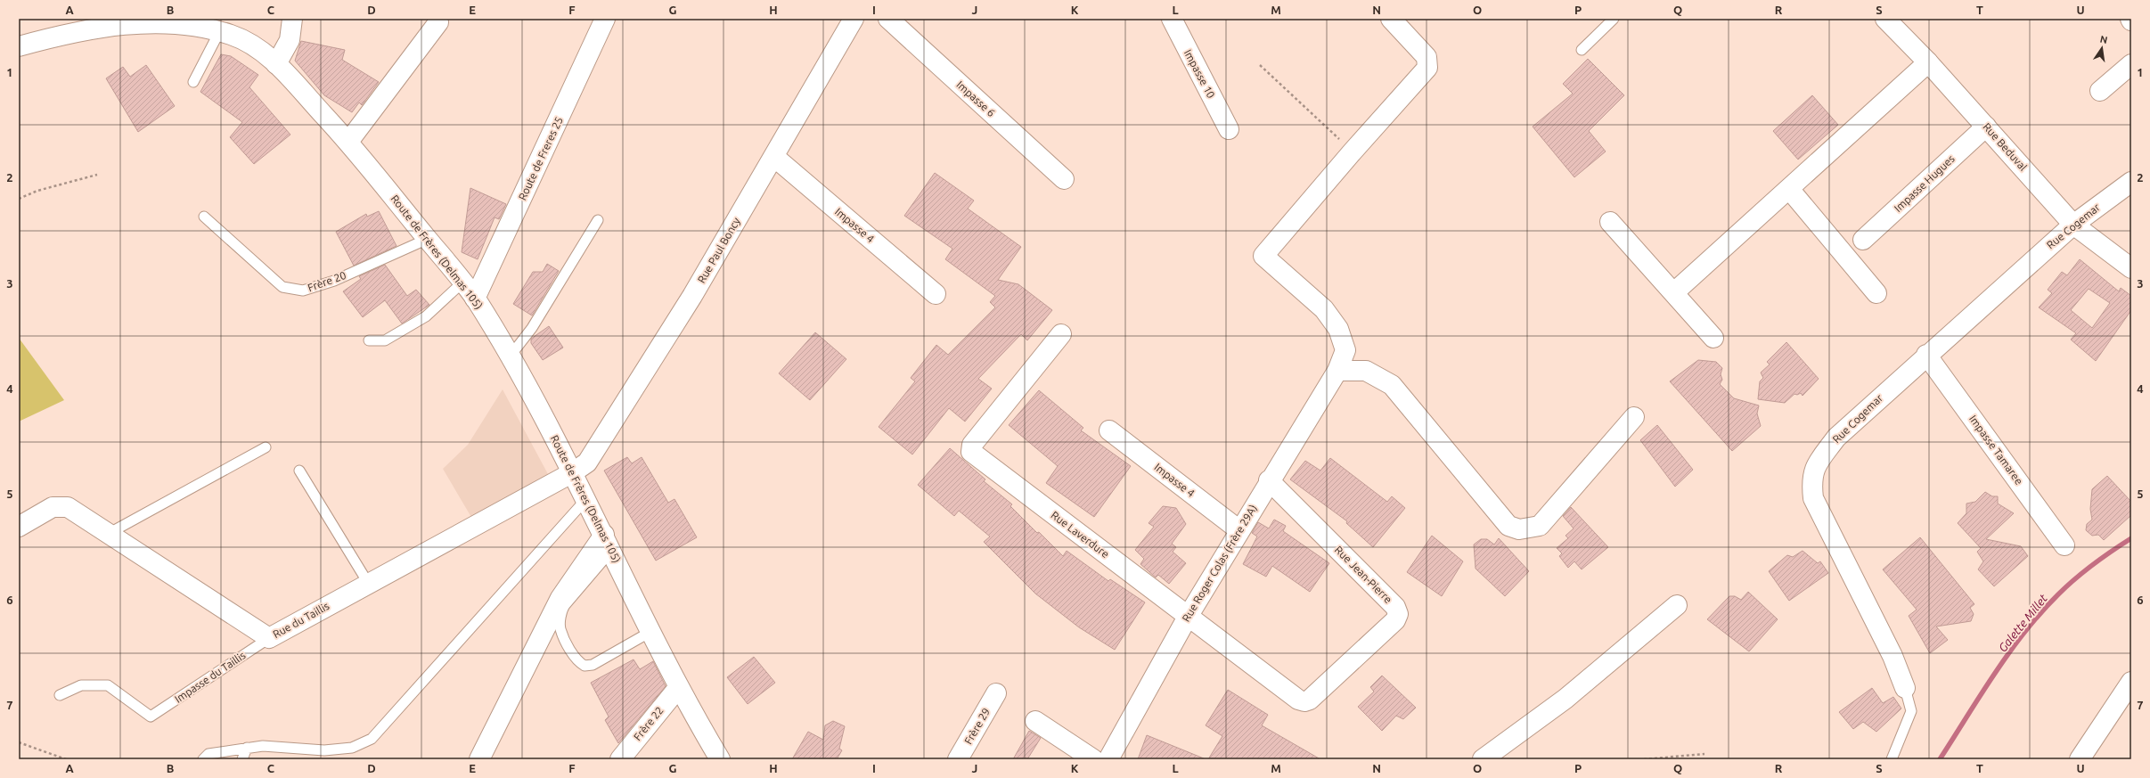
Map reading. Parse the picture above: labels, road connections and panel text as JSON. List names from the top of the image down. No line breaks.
{"streets":{"street":["Impasse 10","Impasse 6","Rue Beduval","Route de Freres 25","Impasse Hugues","Impasse 4","Rue Cogemar","Rue Paul Boncy","Route de Frères (Delmas 105)","Impasse Tamaree","Rue Laverdure","Rue Roger Colas (Frère 29A)","Rue Jean-Pierre","Rue du Taillis","Frère 22","Frère 29"],"lane":["Frère 20","Impasse du Taillis"]},"crossings":[["Rue Beduval","Impasse Hugues"],["Rue Beduval","Rue Cogemar"],["Route de Freres 25","Route de Frères (Delmas 105)"],["Impasse 4","Rue Paul Boncy"],["Impasse 4","Rue Roger Colas (Frère 29A)"],["Rue Cogemar","Impasse Tamaree"],["Rue Paul Boncy","Route de Frères (Delmas 105)"],["Rue Paul Boncy","Rue du Taillis"],["Route de Frères (Delmas 105)","Frère 20"],["Route de Frères (Delmas 105)","Rue du Taillis"],["Route de Frères (Delmas 105)","Frère 22"],["Rue Laverdure","Rue Roger Colas (Frère 29A)"],["Rue Laverdure","Rue Jean-Pierre"],["Rue Roger Colas (Frère 29A)","Rue Jean-Pierre"],["Rue du Taillis","Impasse du Taillis"]],"water":["Galette Millet"],"north":"top","grid":{"columns":["A","B","C","D","E","F","G","H","I","J","K","L","M","N","O","P","Q","R","S","T","U"],"rows":["1","2","3","4","5","6","7"]}}
